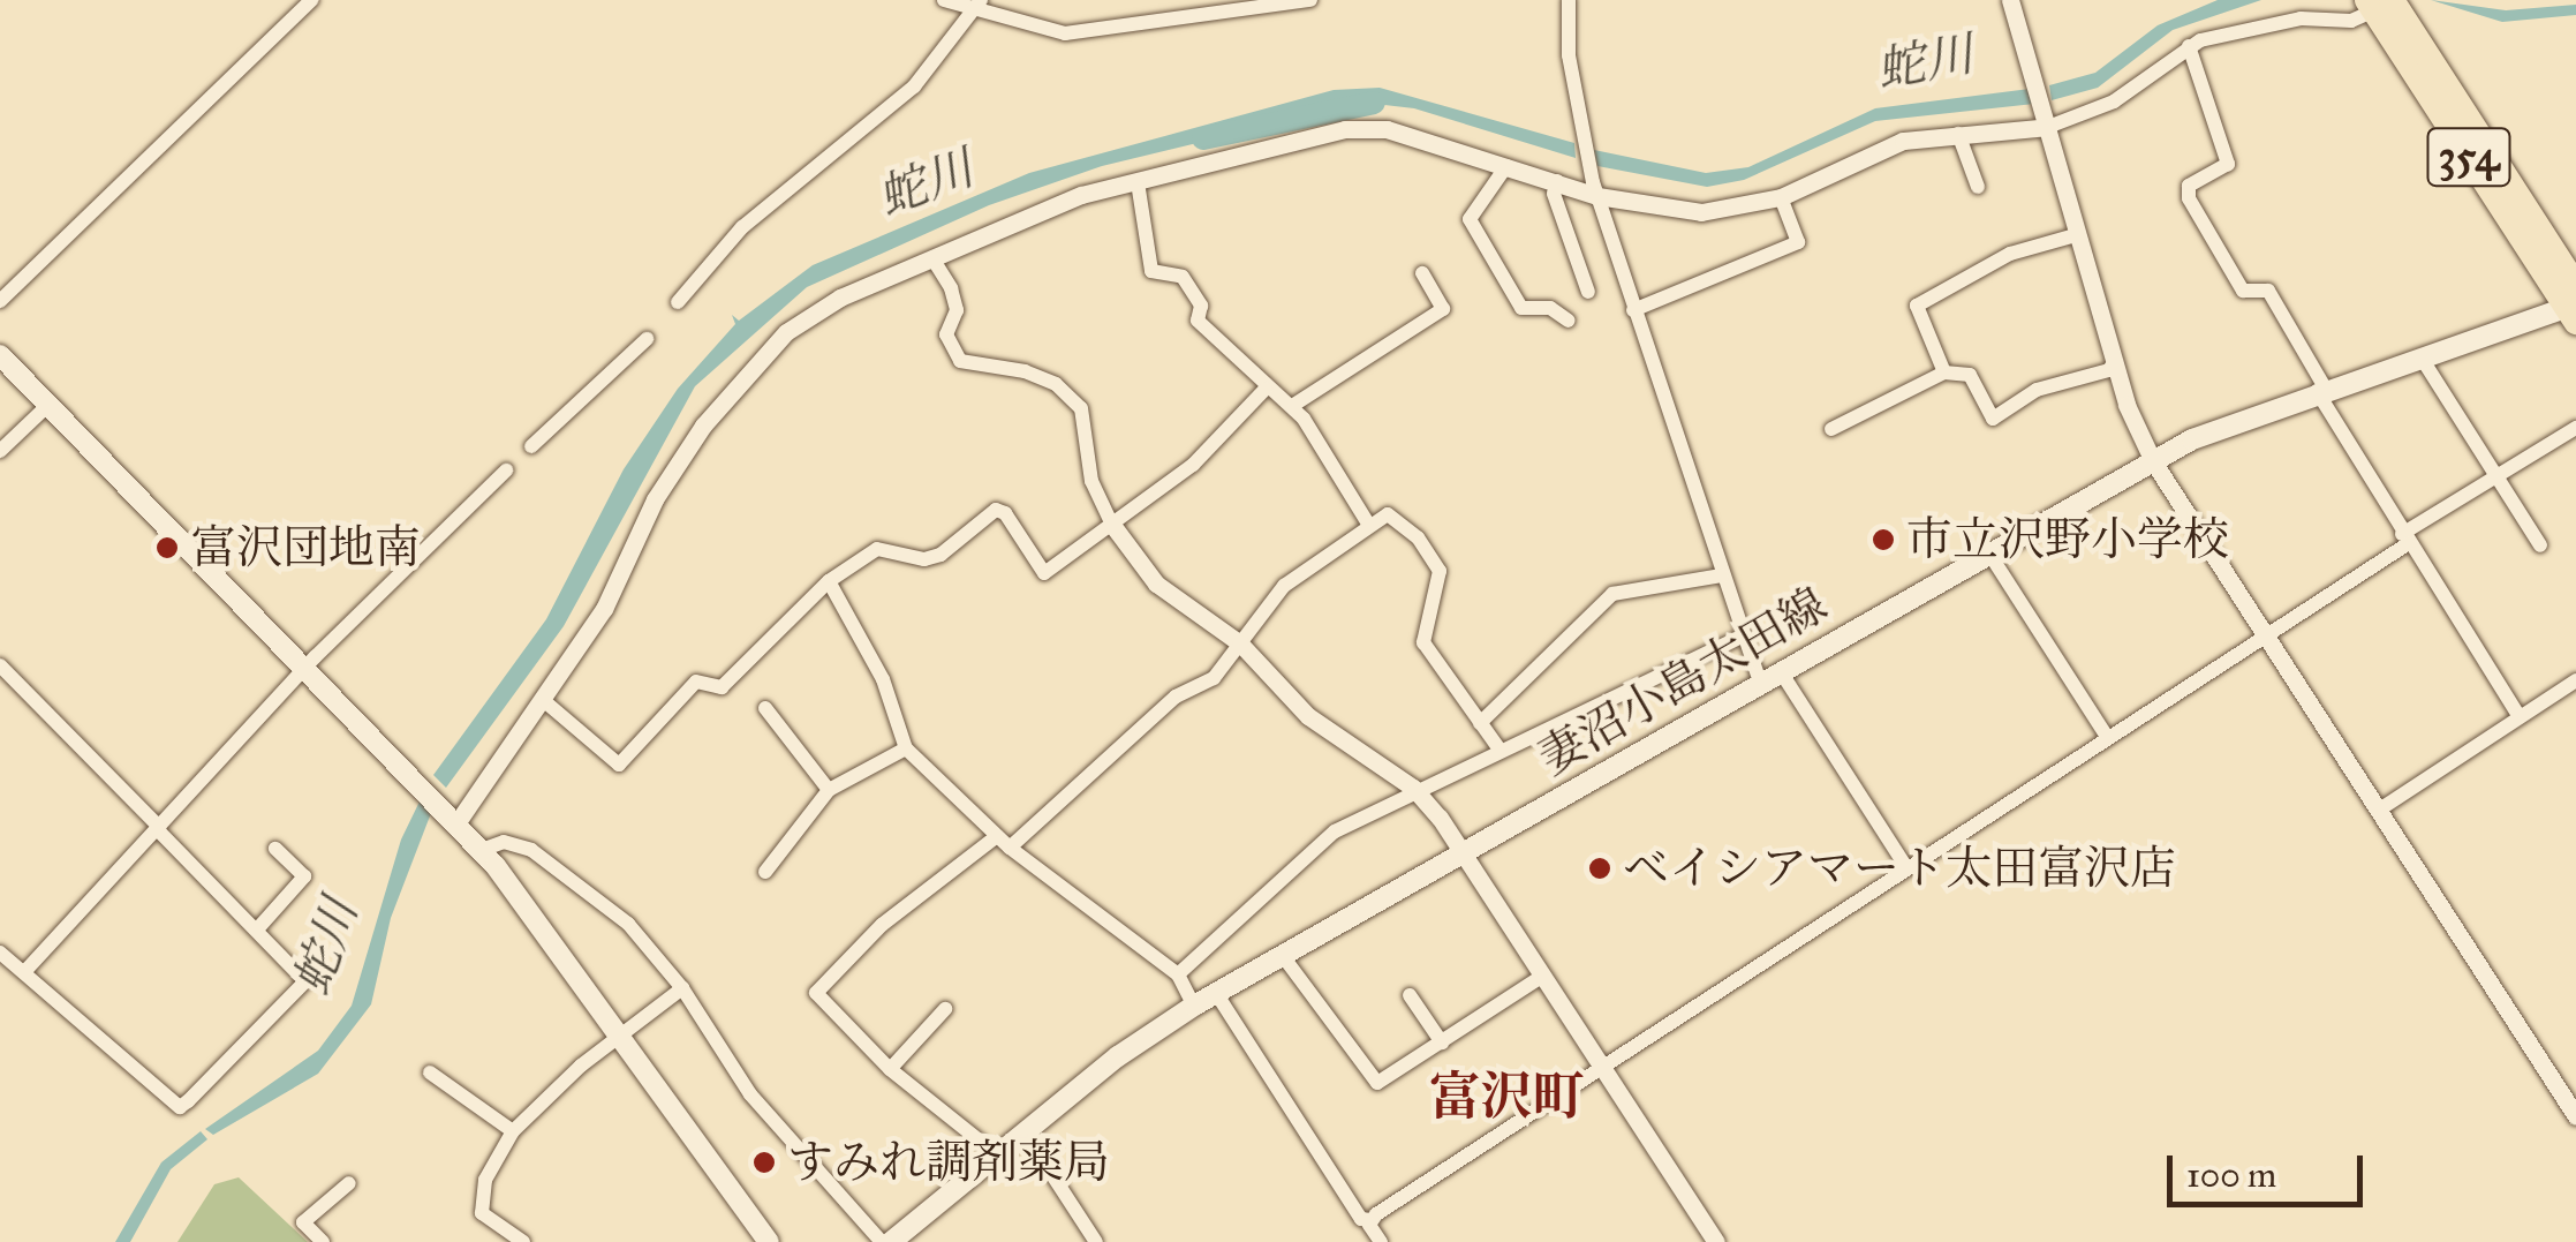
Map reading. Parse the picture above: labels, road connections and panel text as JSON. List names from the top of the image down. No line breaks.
{"streets":{"highway":["354"],"main road":["妻沼小島太田線"]},"crossings":[["354","妻沼小島太田線"]],"districts":["富沢町"],"water":["蛇川"],"places":["市立沢野小学校","富沢団地南","ベイシアマート太田富沢店","すみれ調剤薬局"],"scale_bar":"100 m"}
